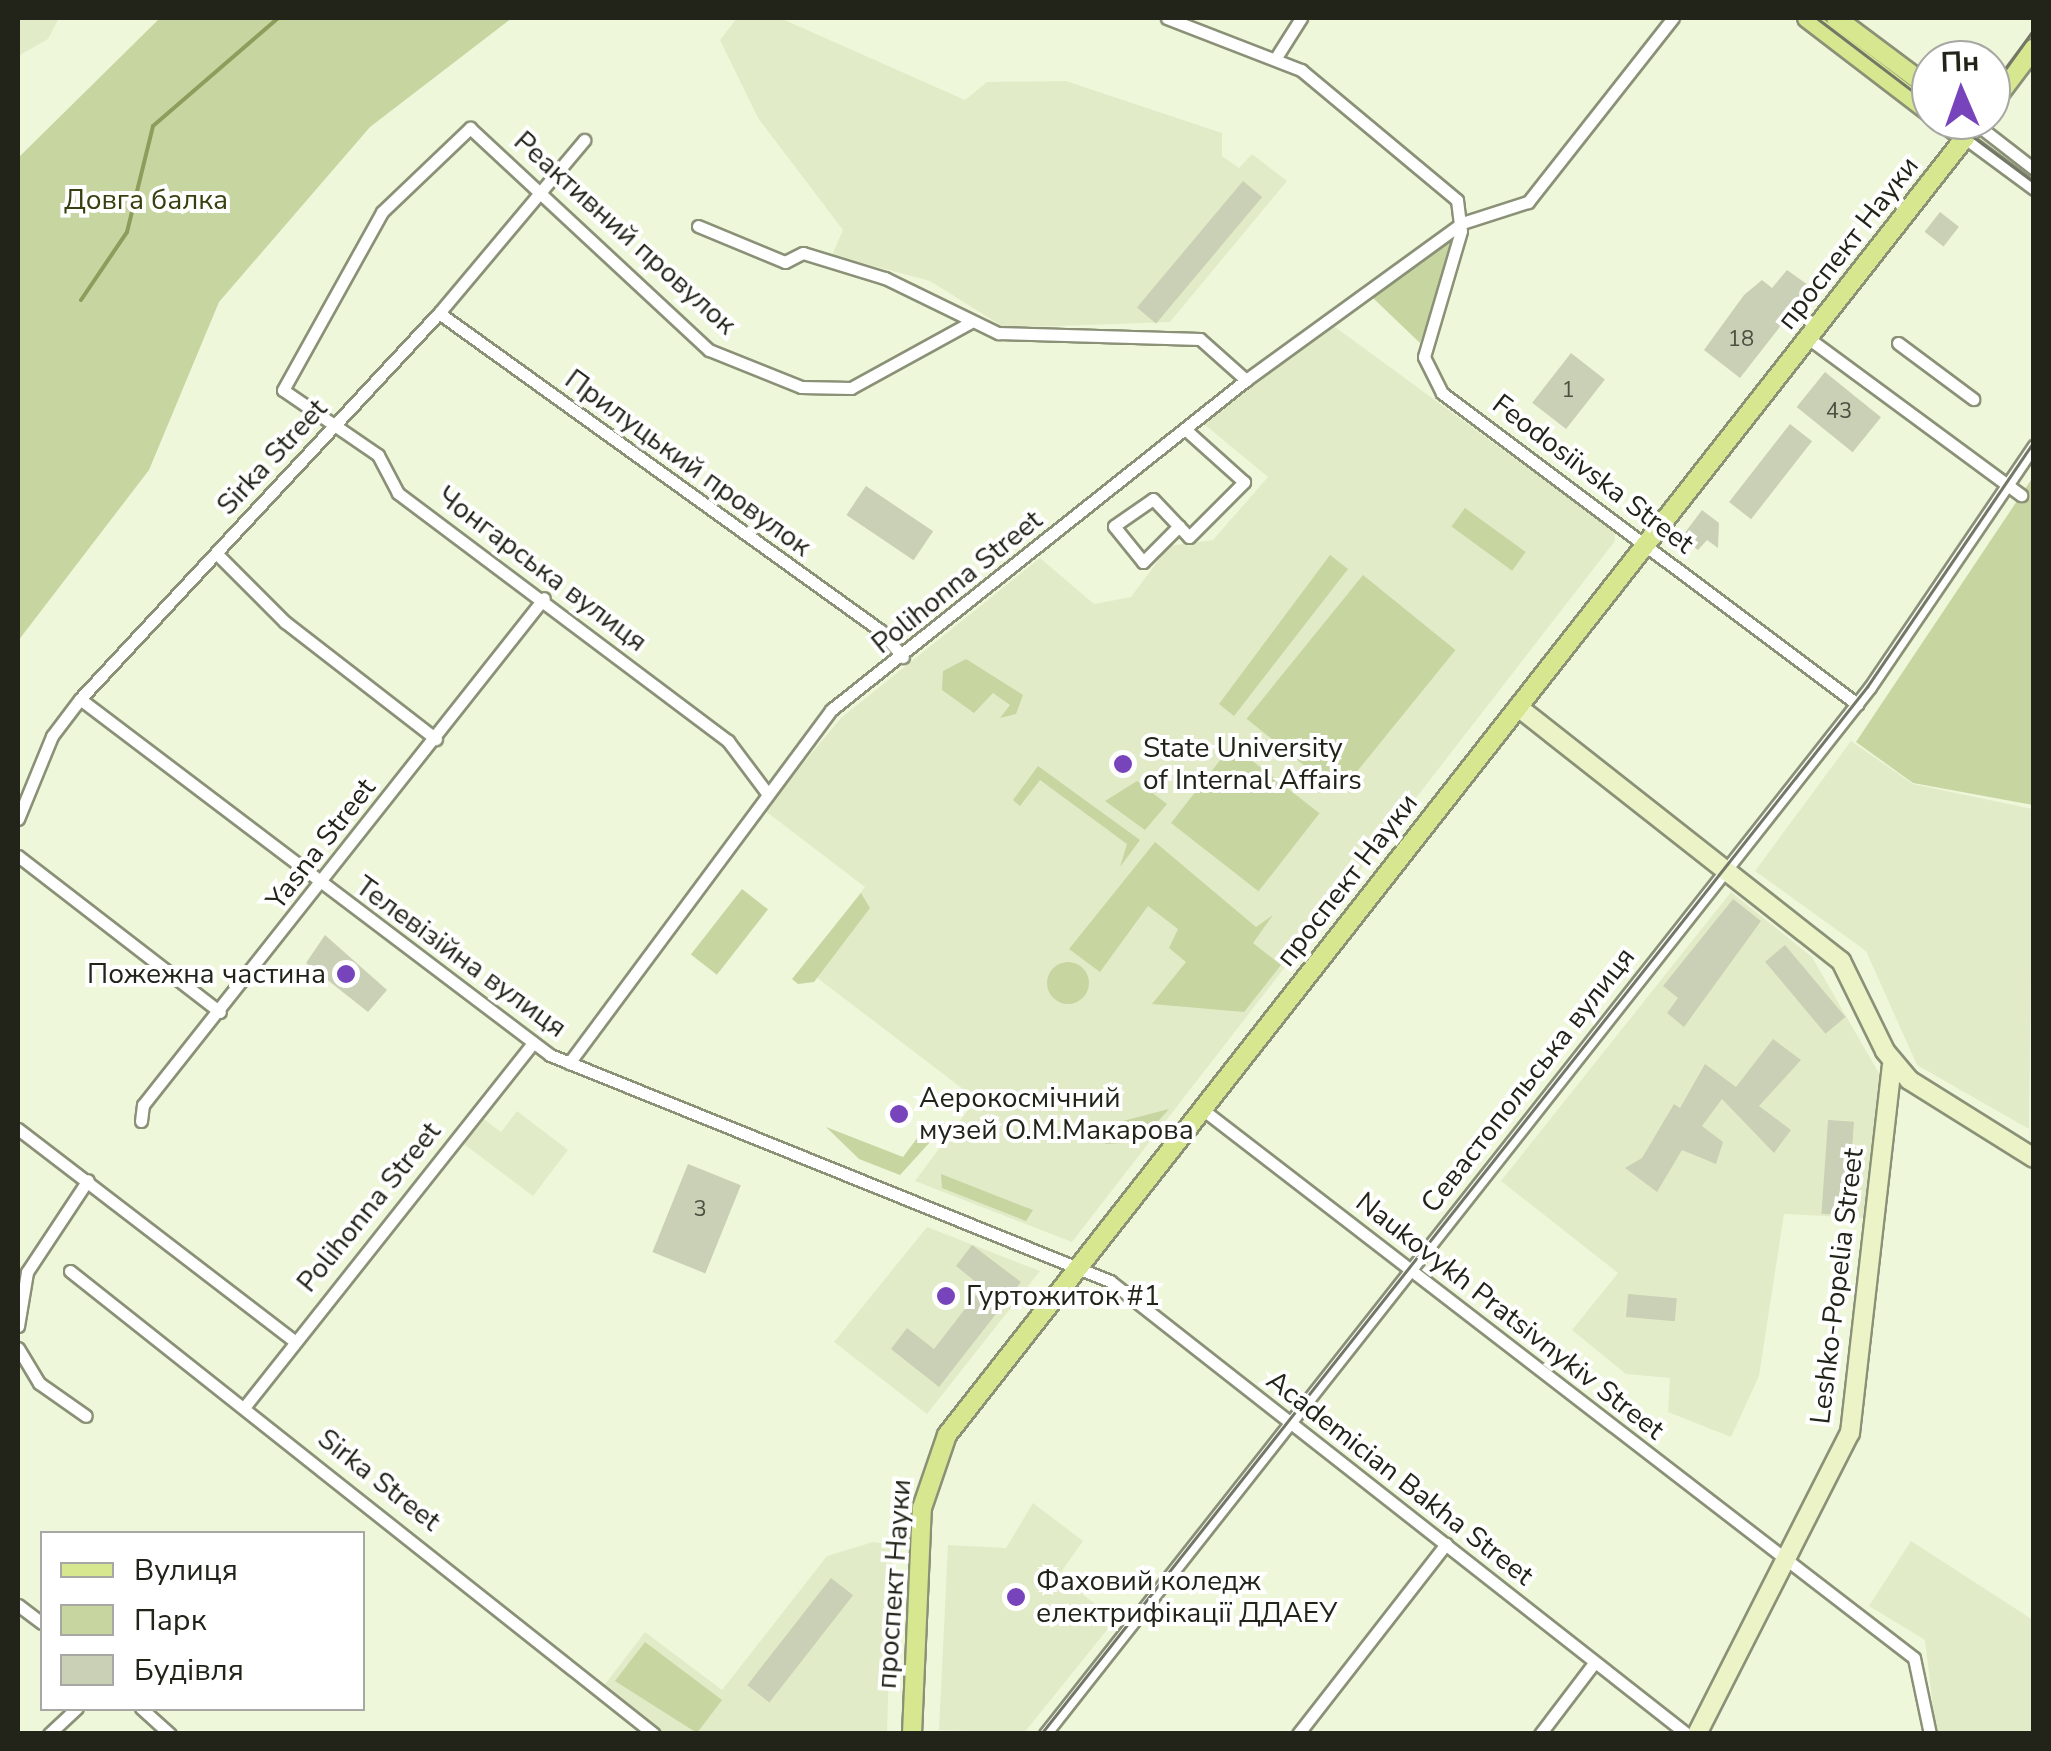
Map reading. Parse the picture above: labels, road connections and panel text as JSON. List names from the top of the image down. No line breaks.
{"streets":{"main road":["проспект Науки","Leshko-Popelia Street"],"street":["Реактивний провулок","Sirka Street","Прилуцький провулок","Feodosiivska Street","Чонгарська вулиця","Polihonna Street","Yasna Street","Телевізійна вулиця","Севастопольська вулиця","Naukovykh Pratsivnykiv Street","Academician Bakha Street"]},"crossings":[["Реактивний провулок","Sirka Street"],["Реактивний провулок","Чонгарська вулиця"],["проспект Науки","Feodosiivska Street"],["проспект Науки","Телевізійна вулиця"],["проспект Науки","Naukovykh Pratsivnykiv Street"],["проспект Науки","Academician Bakha Street"],["Sirka Street","Прилуцький провулок"],["Sirka Street","Чонгарська вулиця"],["Sirka Street","Polihonna Street"],["Sirka Street","Телевізійна вулиця"],["Прилуцький провулок","Polihonna Street"],["Feodosiivska Street","Polihonna Street"],["Feodosiivska Street","Севастопольська вулиця"],["Чонгарська вулиця","Polihonna Street"],["Чонгарська вулиця","Yasna Street"],["Polihonna Street","Телевізійна вулиця"],["Yasna Street","Телевізійна вулиця"],["Телевізійна вулиця","Academician Bakha Street"],["Севастопольська вулиця","Naukovykh Pratsivnykiv Street"],["Севастопольська вулиця","Academician Bakha Street"],["Leshko-Popelia Street","Naukovykh Pratsivnykiv Street"]],"parks":["Довга балка"],"places":["State University of Internal Affairs","Пожежна частина","Аерокосмічний музей О.М.Макарова","Гуртожиток #1","Фаховий коледж електрифікації ДДАЕУ"],"house_numbers":["18","1","43","3"],"legend":["Вулиця","Парк","Будівля"],"north":"top"}
